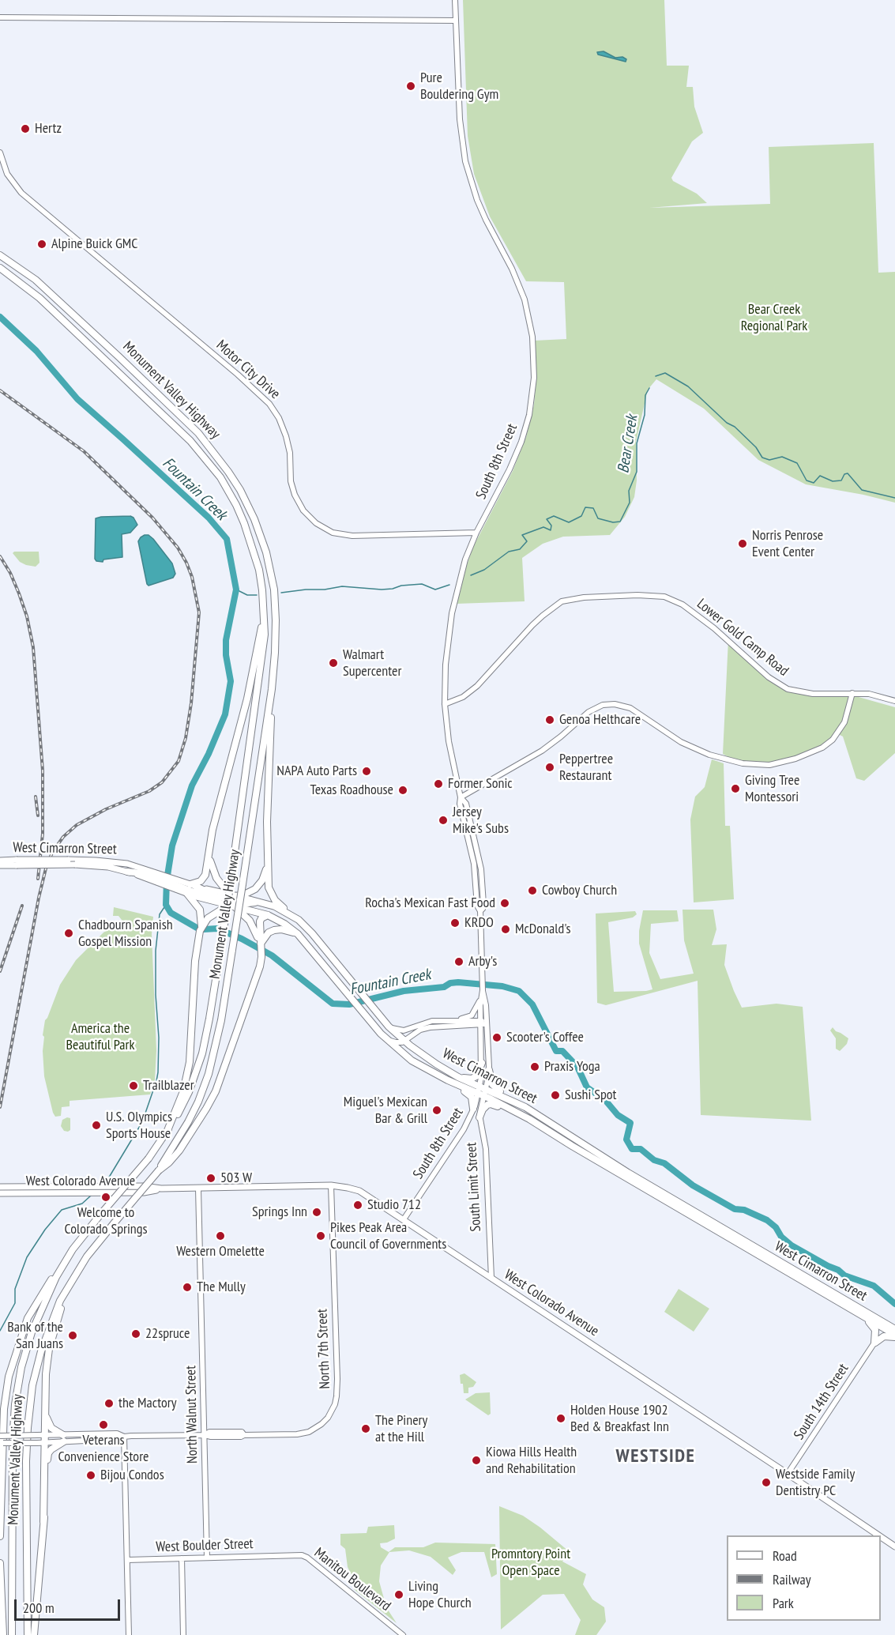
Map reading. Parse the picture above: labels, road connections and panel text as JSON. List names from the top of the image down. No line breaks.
{"streets":{"highway":["Monument Valley Highway","West Cimarron Street"],"main road":["West Colorado Avenue"],"street":["Motor City Drive","South 8th Street","Lower Gold Camp Road","South Limit Street","North 7th Street","South 14th Street","North Walnut Street","West Boulder Street","Manitou Boulevard"]},"crossings":[["Motor City Drive","South 8th Street"],["South 8th Street","Lower Gold Camp Road"],["South 8th Street","West Cimarron Street"],["South 8th Street","West Colorado Avenue"],["South 8th Street","South Limit Street"],["West Cimarron Street","South Limit Street"],["West Colorado Avenue","South Limit Street"],["West Colorado Avenue","North 7th Street"],["West Colorado Avenue","South 14th Street"],["West Colorado Avenue","North Walnut Street"],["North 7th Street","North Walnut Street"],["North Walnut Street","West Boulder Street"],["West Boulder Street","Manitou Boulevard"]],"districts":["WESTSIDE"],"water":["Bear Creek","Fountain Creek"],"parks":["Bear Creek Regional Park","America the Beautiful Park","Promntory Point Open Space"],"places":["Pure Bouldering Gym","Hertz","Alpine Buick GMC","Norris Penrose Event Center","Walmart Supercenter","Genoa Helthcare","Peppertree Restaurant","NAPA Auto Parts","Former Sonic","Giving Tree Montessori","Texas Roadhouse","Jersey Mike's Subs","Cowboy Church","Rocha's Mexican Fast Food","KRDO","McDonald's","Chadbourn Spanish Gospel Mission","Arby's","Scooter's Coffee","Praxis Yoga","Trailblazer","Sushi Spot","Miguel's Mexican Bar & Grill","U.S. Olympics Sports House","503 W","Welcome to Colorado Springs","Studio 712","Springs Inn","Western Omelette","Pikes Peak Area Council of Governments","The Mully","22spruce","Bank of the San Juans","the Mactory","Holden House 1902 Bed & Breakfast Inn","Veterans Convenience Store","The Pinery at the Hill","Kiowa Hills Health and Rehabilitation","Bijou Condos","Westside Family Dentistry PC","Living Hope Church"],"legend":["Road","Railway","Park"],"scale_bar":"200 m"}
